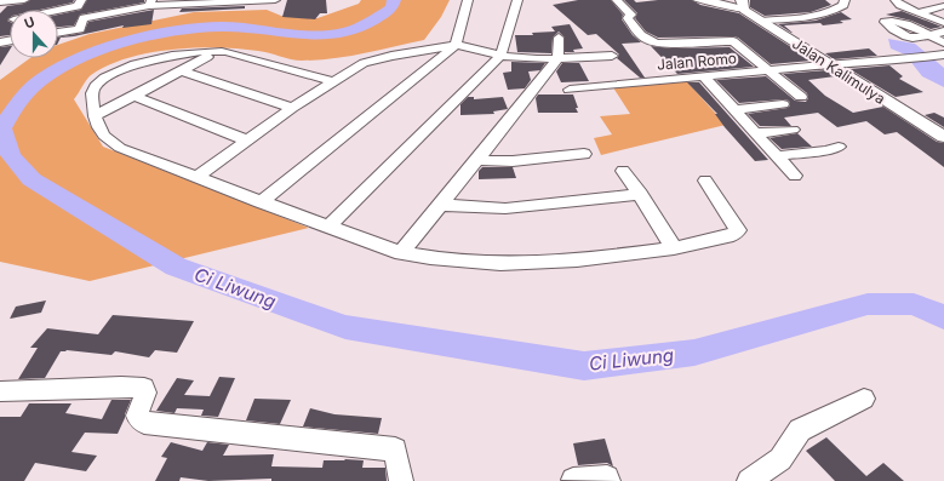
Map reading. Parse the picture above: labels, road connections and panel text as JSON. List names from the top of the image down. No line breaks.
{"streets":{"street":["Jalan Romo","Jalan Kalimulya"]},"crossings":[["Jalan Romo","Jalan Kalimulya"]],"water":["Ci Liwung"],"north":"top"}
